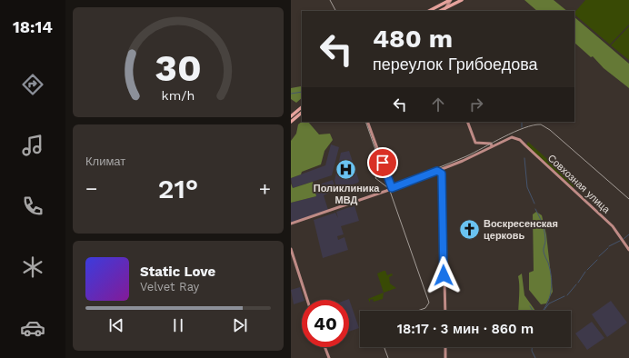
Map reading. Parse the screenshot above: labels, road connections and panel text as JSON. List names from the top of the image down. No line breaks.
{"streets":{"street":["Совхозная улица"]},"places":{"hospital":["Поликлиника МВД"],"church":["Воскресенская церковь"]},"page":{"tabs":"18:14","turn":["480 m","переулок Грибоедова"],"tile":"Климат","heat":["−","21°","+"],"song":["Static Love","Velvet Ray"],"limit":"40","trip":"18:17 · 3 мин · 860 m","gauge":["30","km/h"]}}
